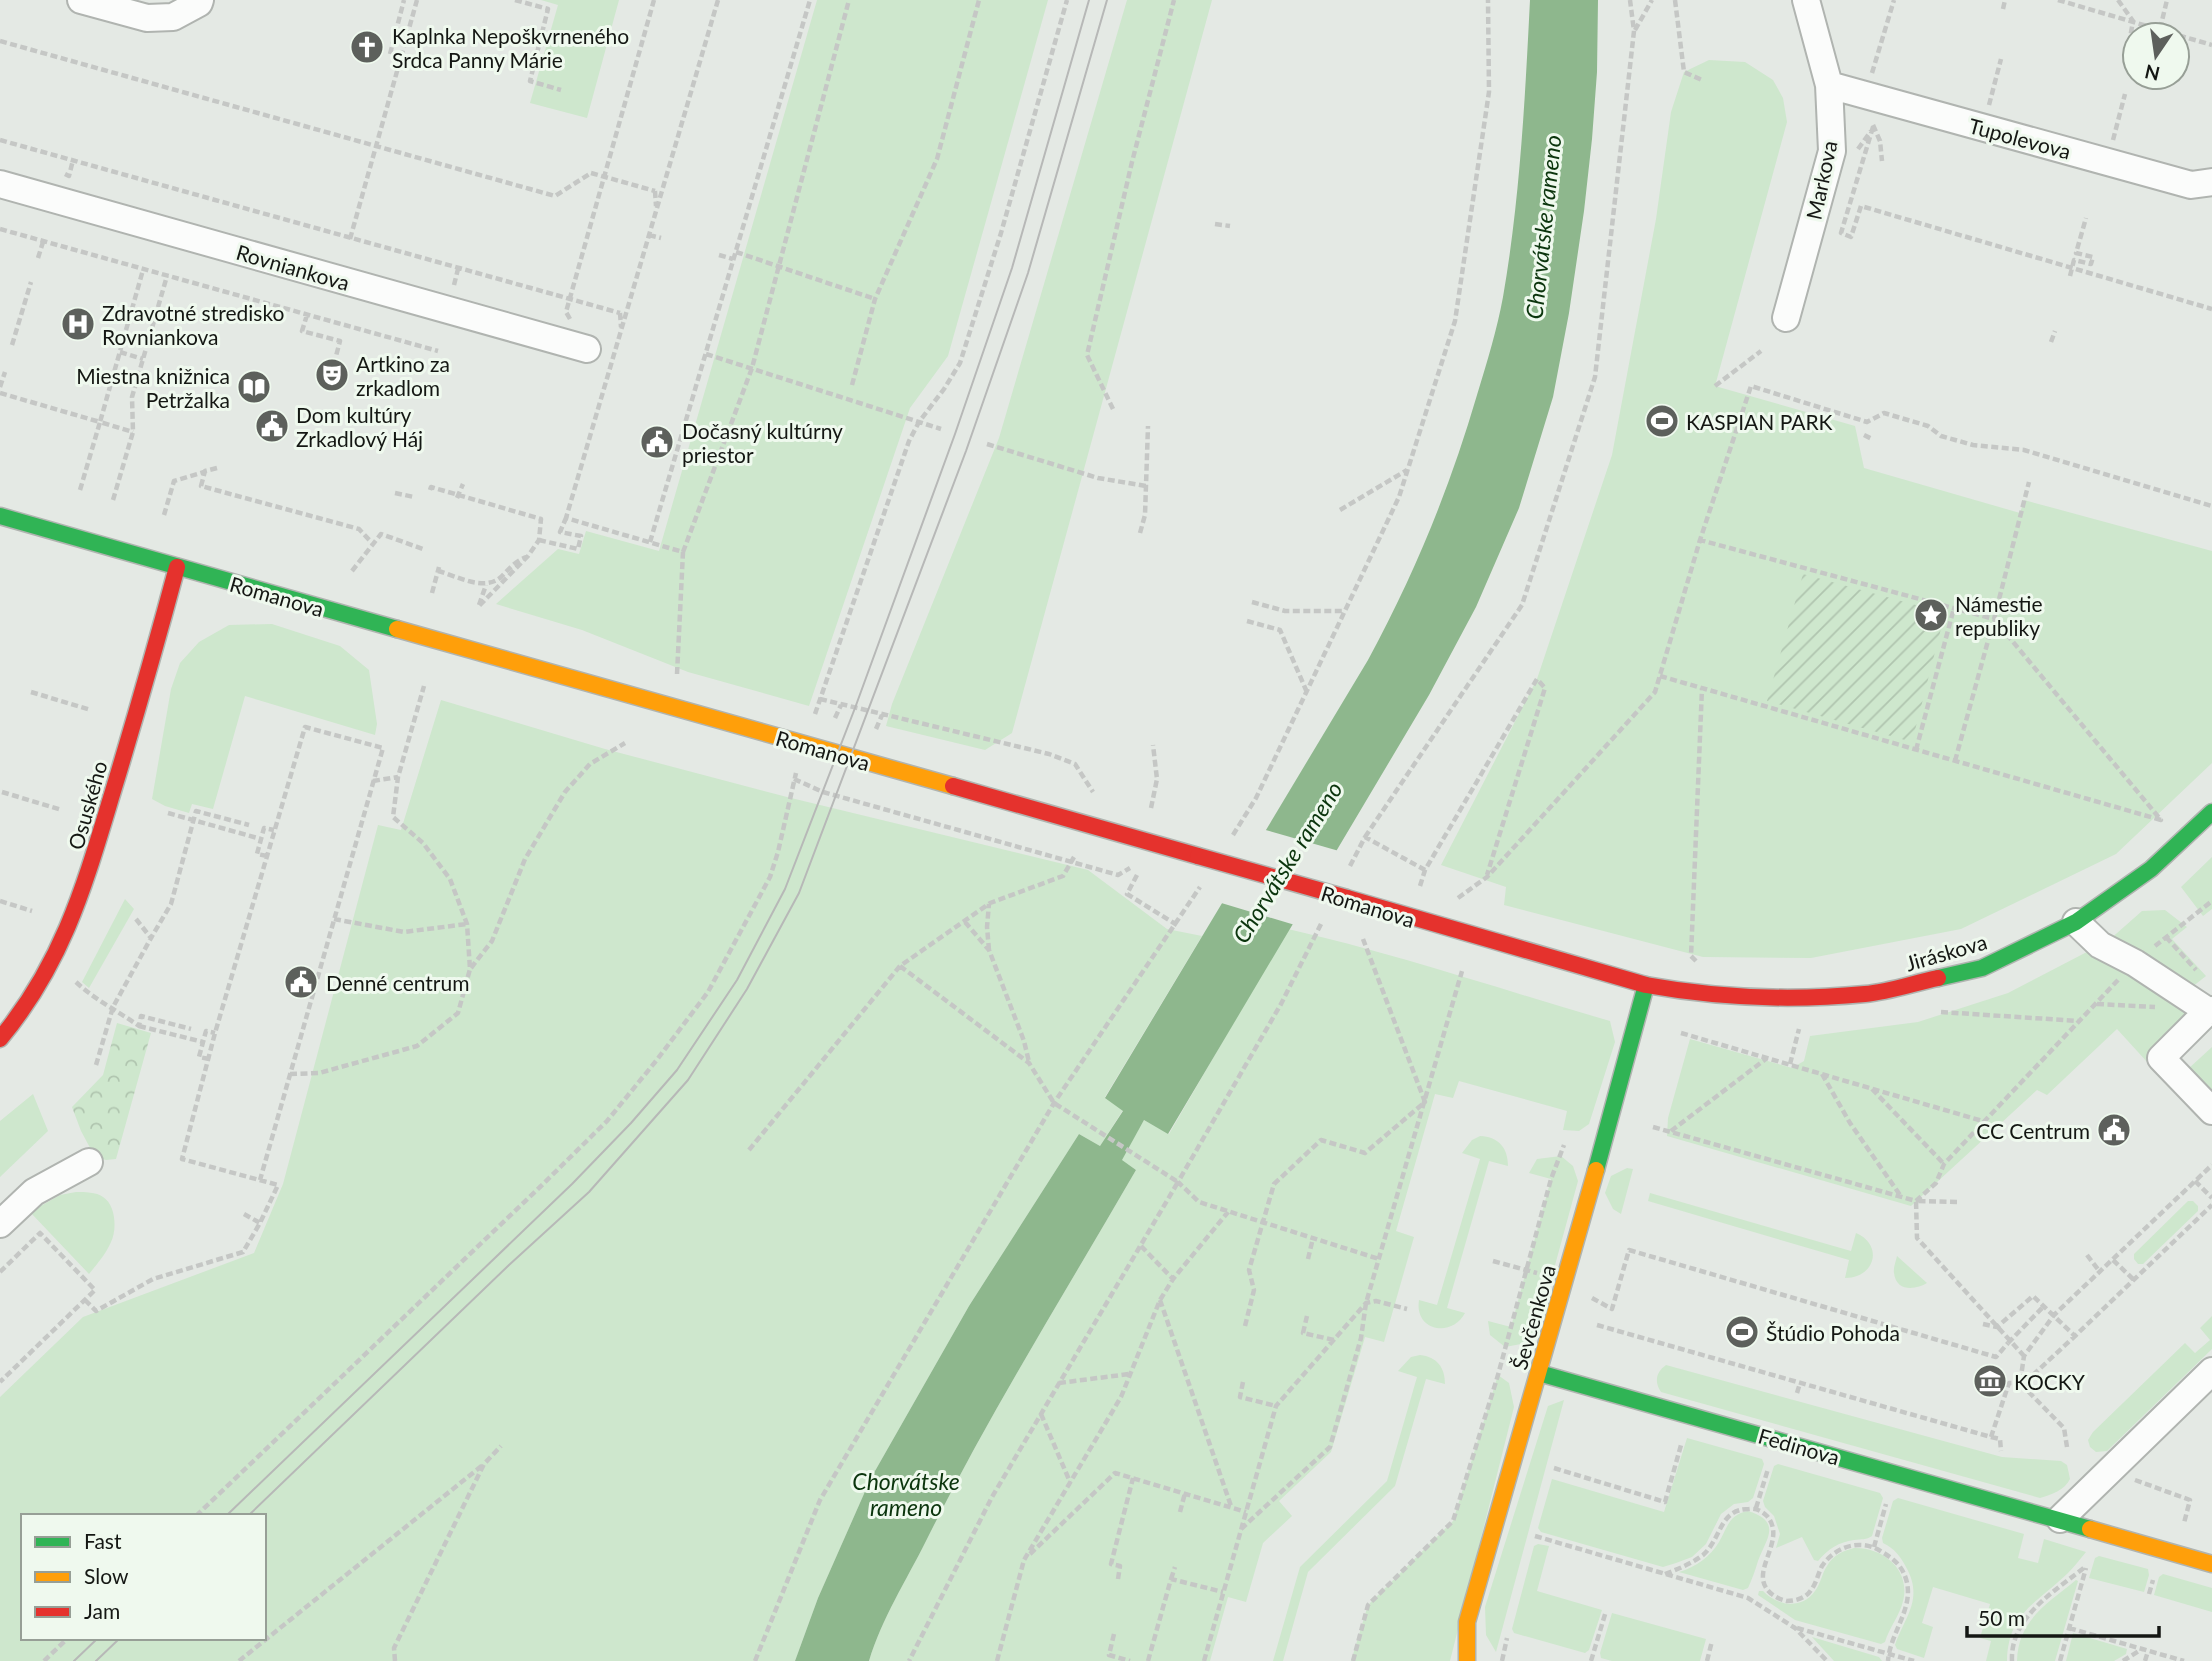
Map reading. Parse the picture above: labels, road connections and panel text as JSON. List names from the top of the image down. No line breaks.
{"streets":{"street":["Tupolevova","Markova","Rovniankova","Romanova","Osuského","Jiráskova","Ševčenkova","Fedinova"]},"crossings":[["Tupolevova","Markova"],["Romanova","Osuského"],["Romanova","Jiráskova"],["Romanova","Ševčenkova"],["Jiráskova","Ševčenkova"],["Ševčenkova","Fedinova"]],"water":["Chorvátske rameno"],"places":{"church":["Kaplnka Nepoškvrneného Srdca Panny Márie"],"hospital":["Zdravotné stredisko Rovniankova"],"theatre":["Artkino za zrkadlom"],"library":["Miestna knižnica Petržalka"],"sports":["KASPIAN PARK","Štúdio Pohoda"],"public building":["Dom kultúry Zrkadlový Háj","Dočasný kultúrny priestor","Denné centrum","CC Centrum"],"place":["Námestie republiky"],"museum":["KOCKY"]},"legend":["Fast","Slow","Jam"],"scale_bar":"50 m","north":"bottom"}
